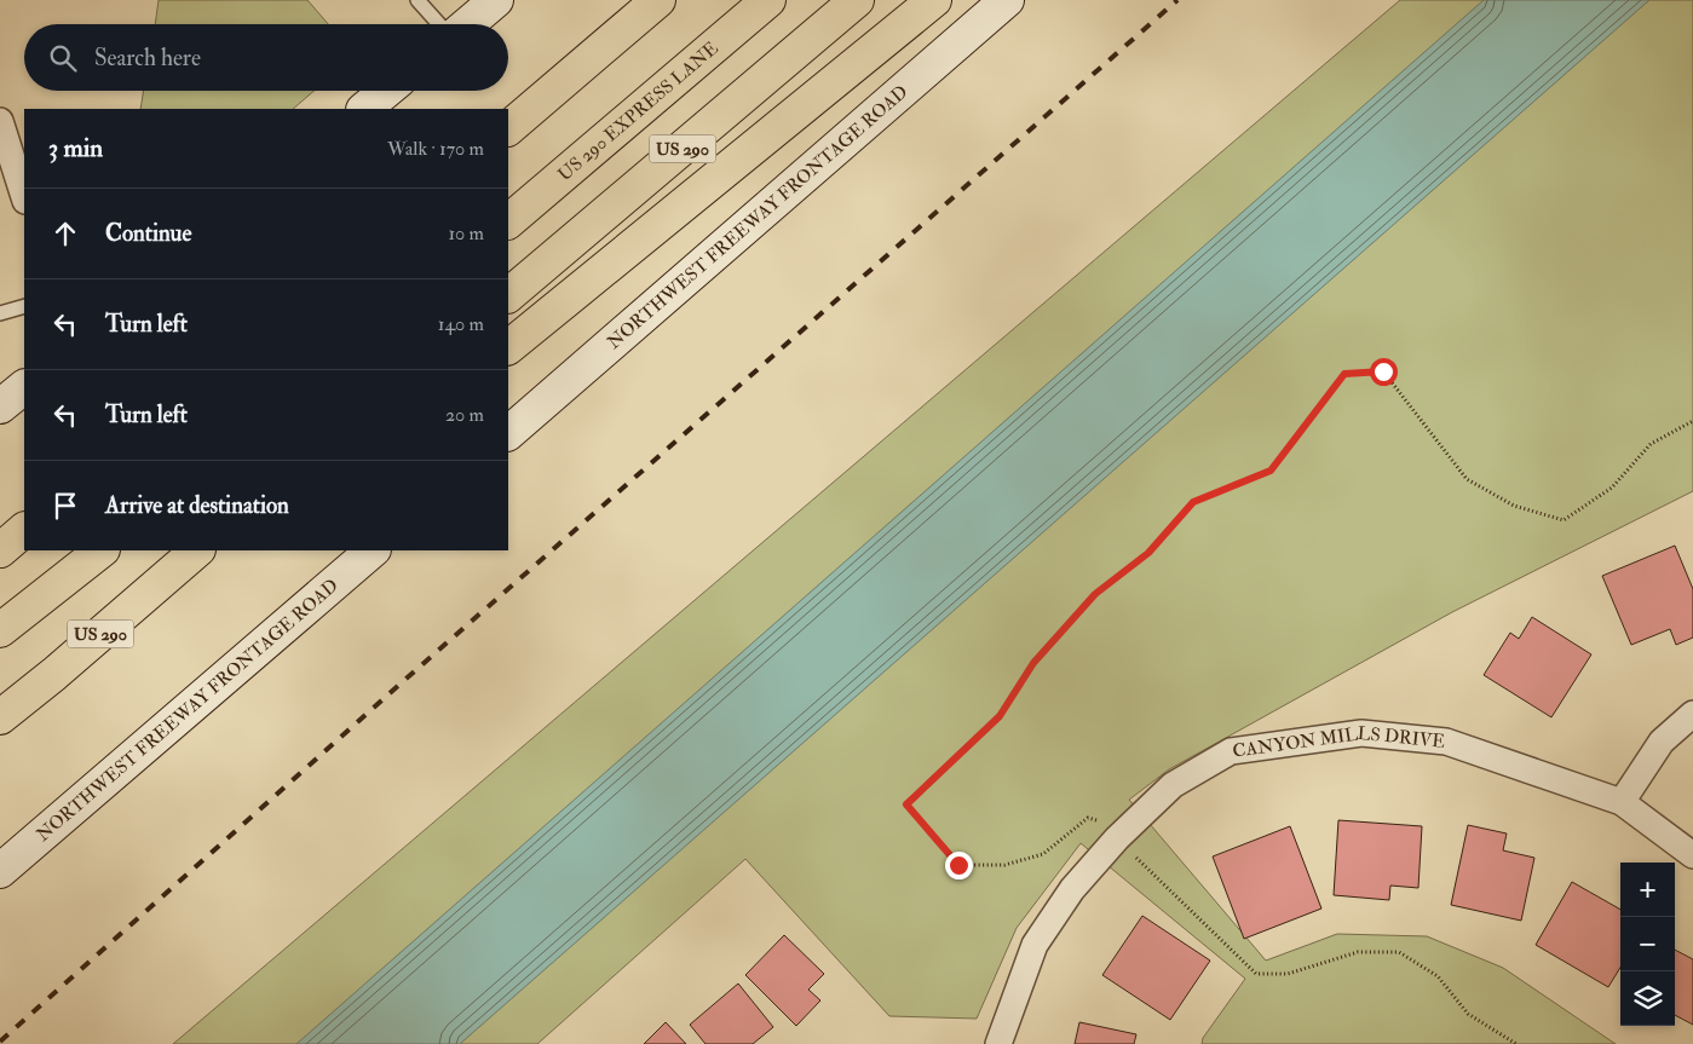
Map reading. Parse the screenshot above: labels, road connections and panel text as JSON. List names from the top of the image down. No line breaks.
{"streets":{"highway":["US 290 EXPRESS LANE","US 290"],"main road":["NORTHWEST FREEWAY FRONTAGE ROAD"],"street":["CANYON MILLS DRIVE"]},"page":{"search":"Search here","heading":["3 min","Walk · 170 m"],"list":[["Continue","10 m"],["Turn left","140 m"],["Turn left","20 m"],"Arrive at destination"],"map_buttons":["+","−"]}}
